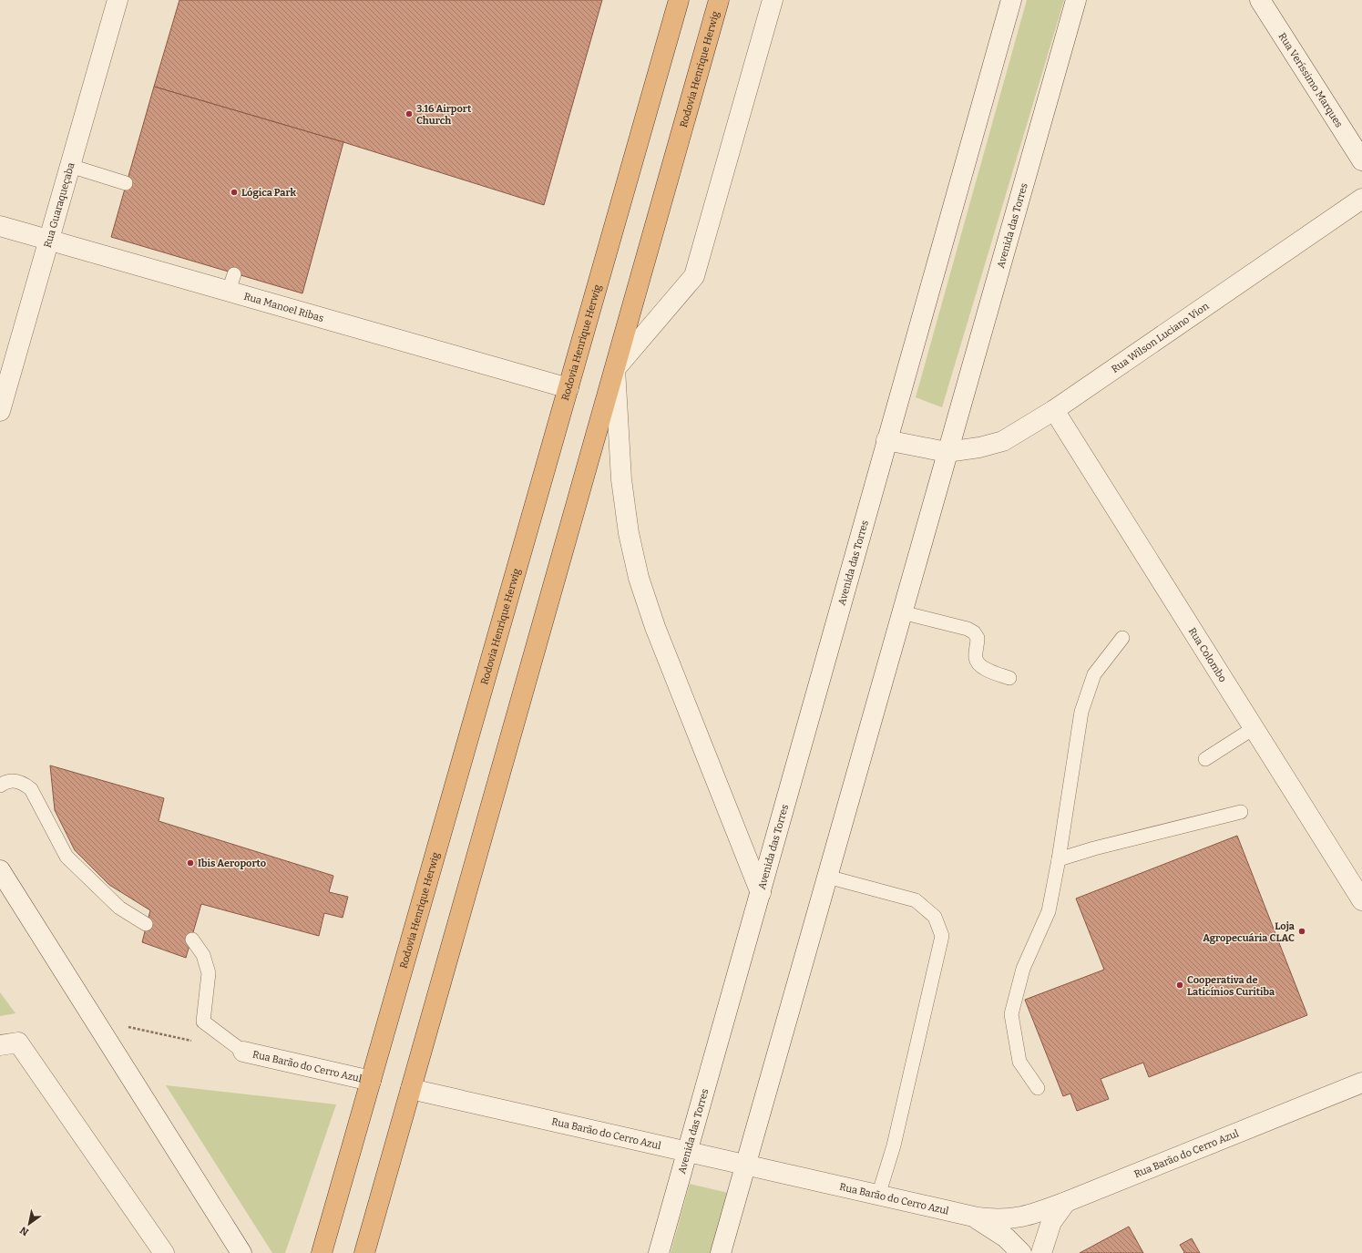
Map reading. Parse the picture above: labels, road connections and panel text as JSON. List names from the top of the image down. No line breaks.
{"streets":{"highway":["Rodovia Henrique Herwig"],"street":["Rua Veríssimo Marques","Rua Guaraqueçaba","Avenida das Torres","Rua Manoel Ribas","Rua Wilson Luciano Vion","Rua Colombo","Rua Barão do Cerro Azul"]},"crossings":[["Rodovia Henrique Herwig","Rua Manoel Ribas"],["Rodovia Henrique Herwig","Rua Barão do Cerro Azul"],["Rua Guaraqueçaba","Rua Manoel Ribas"],["Avenida das Torres","Rua Wilson Luciano Vion"],["Avenida das Torres","Rua Barão do Cerro Azul"],["Rua Wilson Luciano Vion","Rua Colombo"]],"places":["3.16 Airport Church","Lógica Park","Ibis Aeroporto","Loja Agropecuária CLAC","Cooperativa de Laticínios Curitiba"],"north":"bottom left"}
